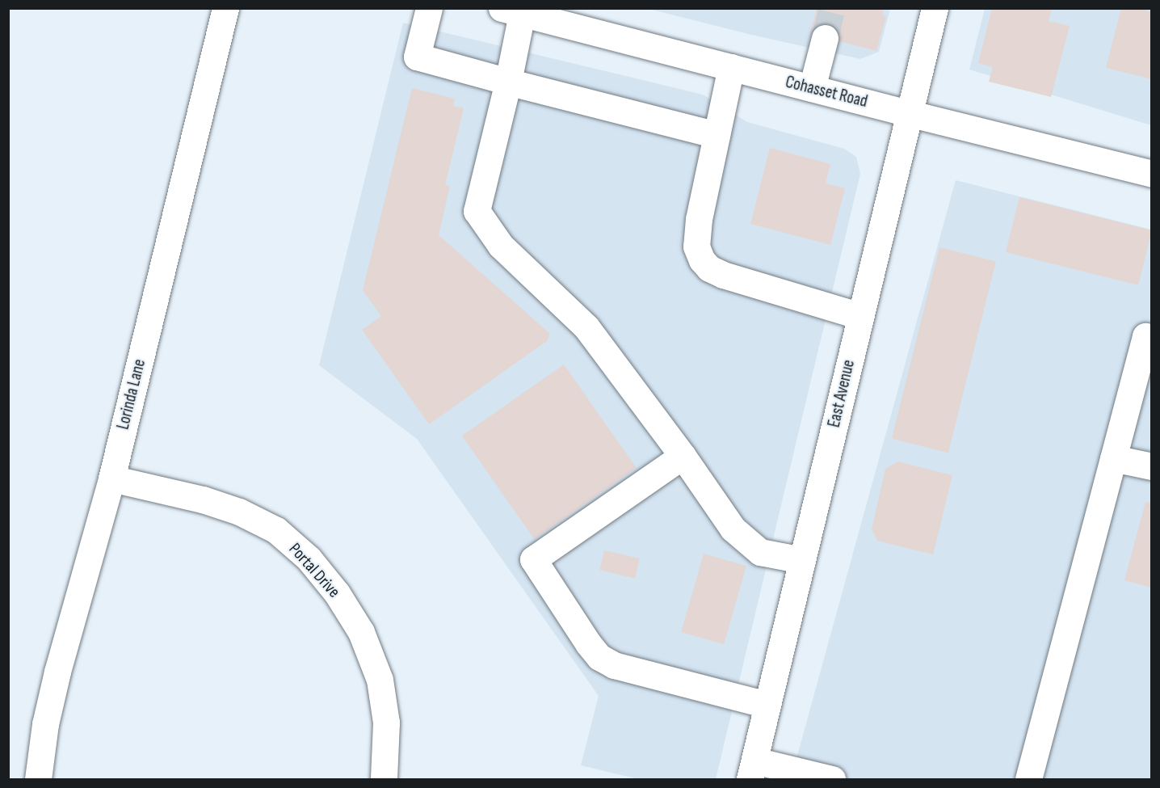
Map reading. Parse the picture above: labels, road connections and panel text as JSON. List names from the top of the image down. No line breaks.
{"streets":{"street":["Cohasset Road","East Avenue","Lorinda Lane","Portal Drive"]},"crossings":[["Cohasset Road","East Avenue"],["Lorinda Lane","Portal Drive"]]}
